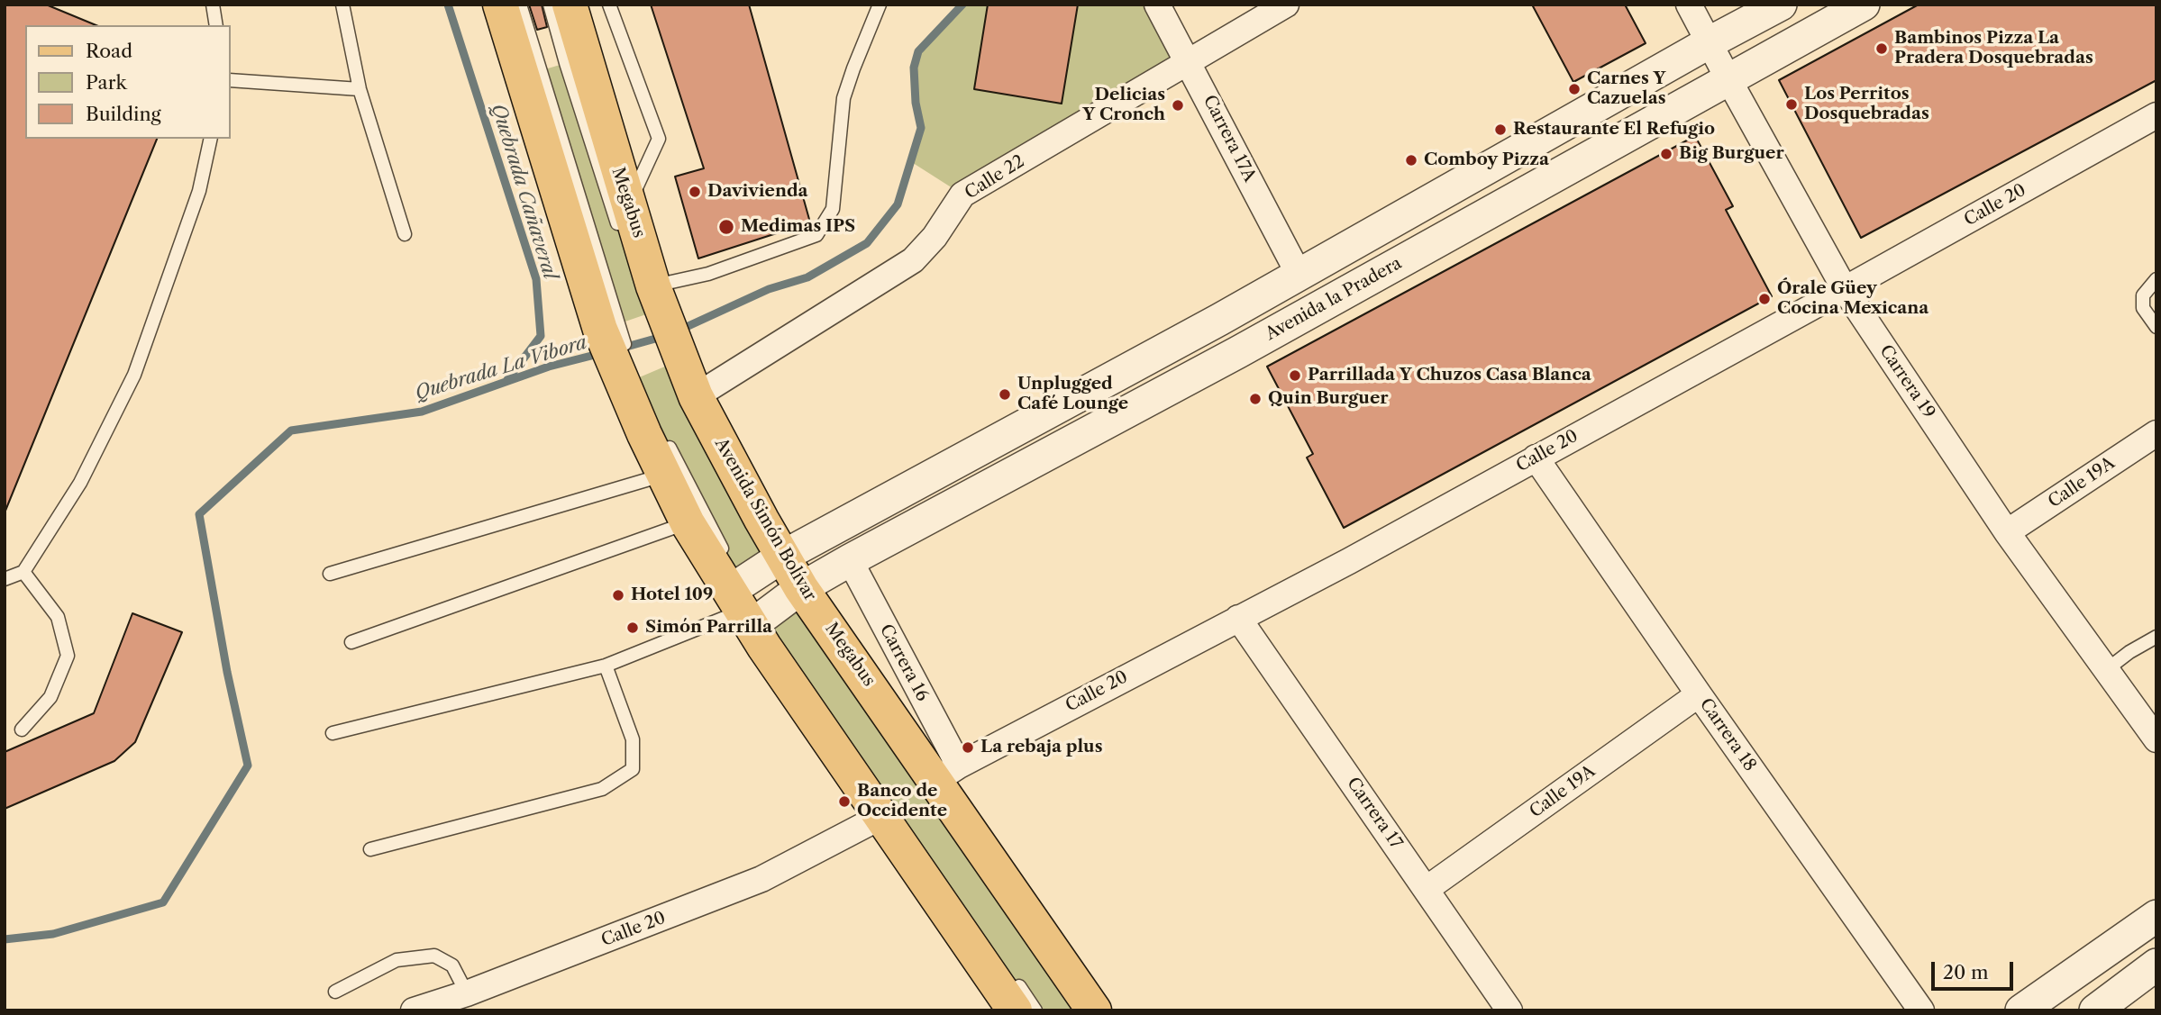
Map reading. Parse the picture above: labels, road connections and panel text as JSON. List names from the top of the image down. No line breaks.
{"streets":{"main road":["Avenida Simón Bolívar"],"street":["Carrera 17A","Calle 22","Calle 20","Avenida la Pradera","Carrera 19","Calle 19A","Carrera 16","Carrera 18","Carrera 17"],"lane":["Megabus"]},"crossings":[["Carrera 17A","Calle 22"],["Calle 22","Avenida Simón Bolívar"],["Megabus","Avenida Simón Bolívar"],["Calle 20","Carrera 19"],["Calle 20","Avenida Simón Bolívar"],["Calle 20","Carrera 16"],["Calle 20","Carrera 18"],["Calle 20","Carrera 17"],["Avenida la Pradera","Carrera 19"],["Avenida la Pradera","Avenida Simón Bolívar"],["Avenida la Pradera","Carrera 16"],["Carrera 19","Calle 19A"],["Calle 19A","Carrera 18"],["Calle 19A","Carrera 17"],["Avenida Simón Bolívar","Carrera 16"]],"water":["Quebrada Cañaveral","Quebrada La Vibora"],"places":["Bambinos Pizza La Pradera Dosquebradas","Carnes Y Cazuelas","Los Perritos Dosquebradas","Delicias Y Cronch","Restaurante El Refugio","Big Burguer","Comboy Pizza","Davivienda","Medimas IPS","Órale Güey Cocina Mexicana","Parrillada Y Chuzos Casa Blanca","Unplugged Café Lounge","Quin Burguer","Hotel 109","Simón Parrilla","La rebaja plus","Banco de Occidente"],"legend":["Road","Park","Building"],"scale_bar":"20 m"}
